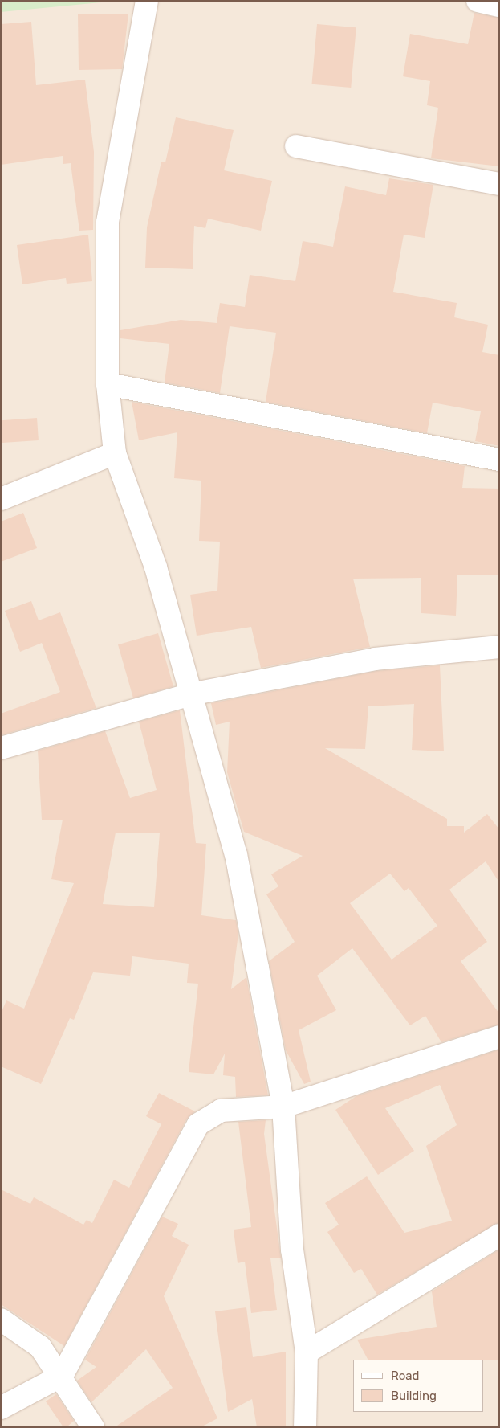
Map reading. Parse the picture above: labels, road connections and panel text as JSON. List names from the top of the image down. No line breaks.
{"legend":["Road","Building"]}
